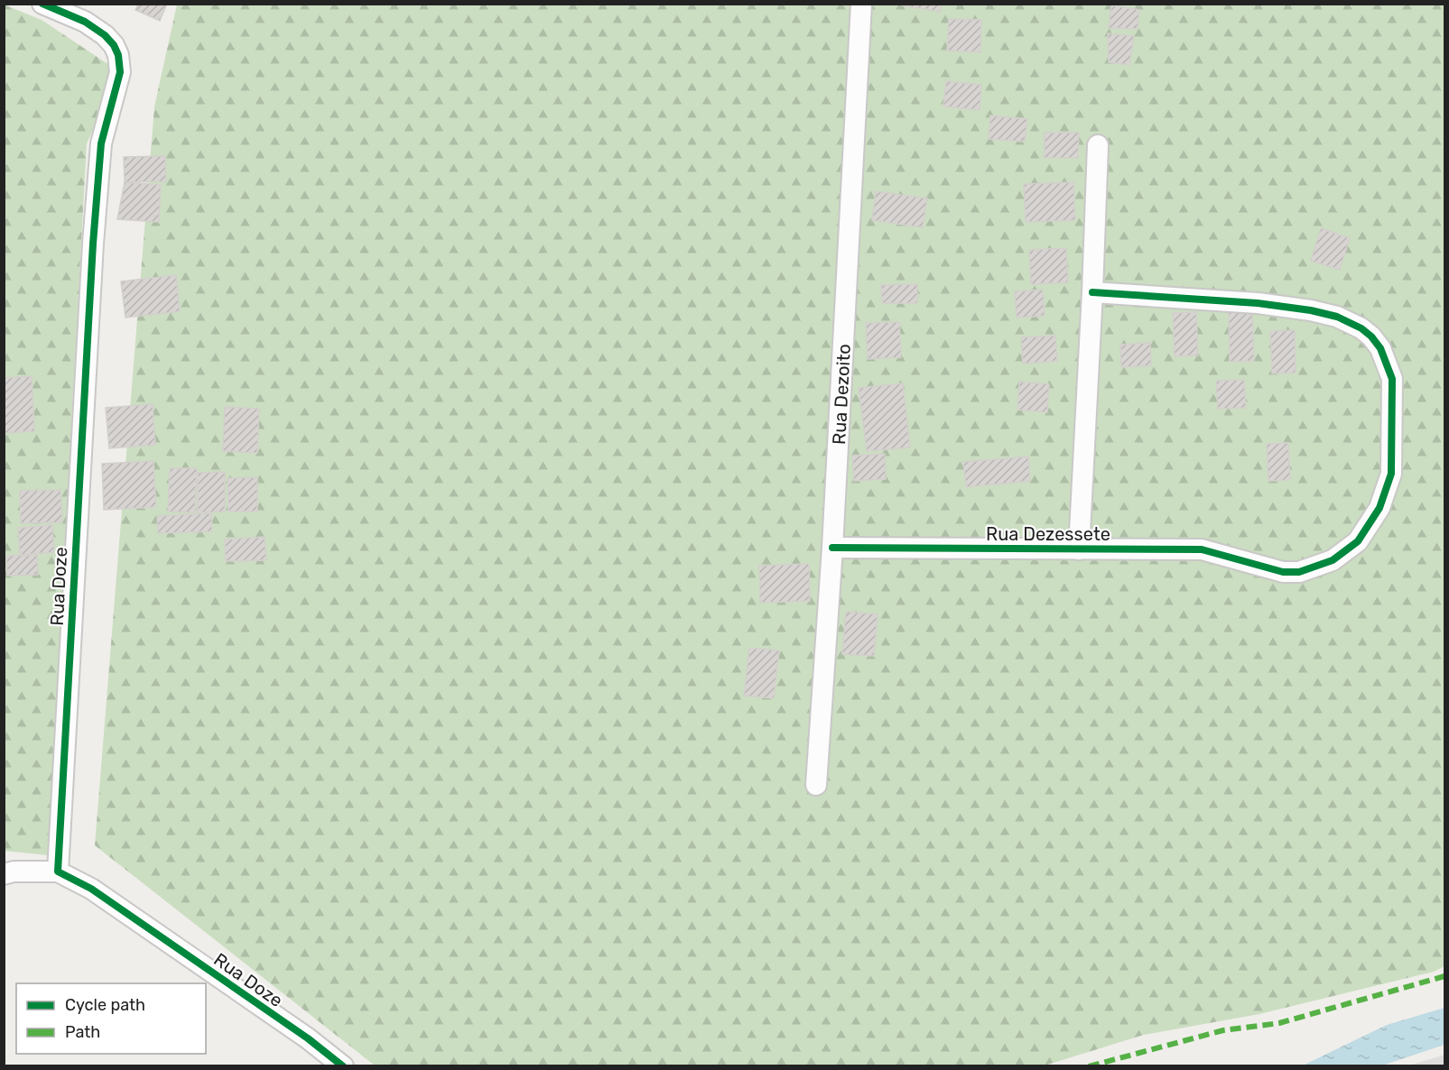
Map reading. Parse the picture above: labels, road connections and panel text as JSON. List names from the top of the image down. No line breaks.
{"streets":{"street":["Rua Dezoito","Rua Dezessete","Rua Doze"]},"crossings":[["Rua Dezoito","Rua Dezessete"]],"legend":["Cycle path","Path"]}
